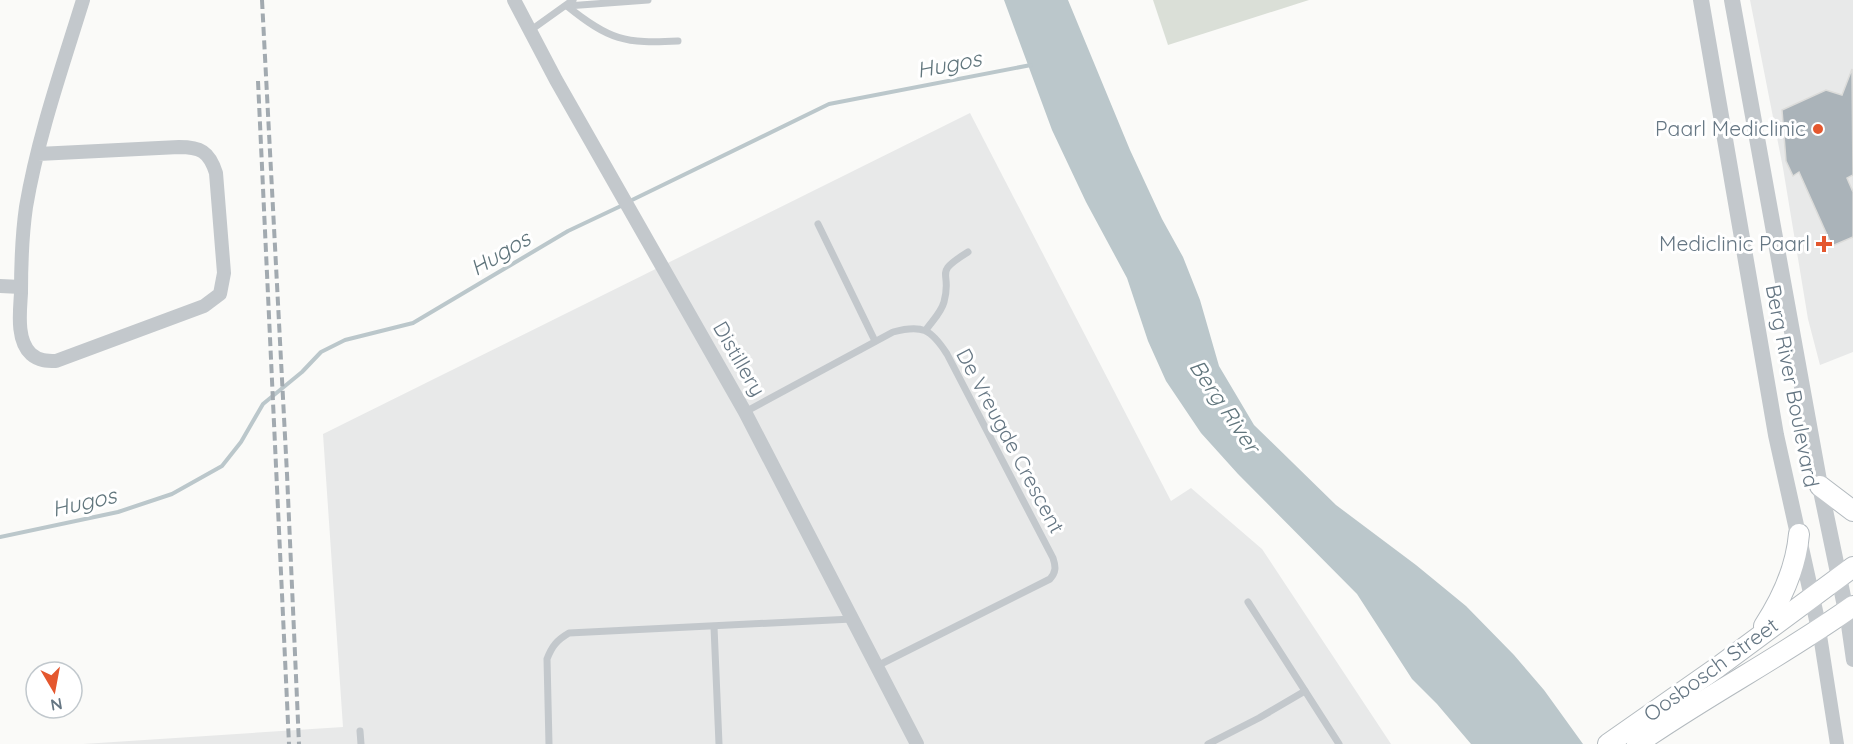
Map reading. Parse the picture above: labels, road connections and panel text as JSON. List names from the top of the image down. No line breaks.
{"streets":{"main road":["Oosbosch Street"],"street":["Distillery","Berg River Boulevard"],"lane":["De Vreugde Crescent"]},"crossings":[["Distillery","De Vreugde Crescent"],["Berg River Boulevard","Oosbosch Street"]],"water":["Hugos","Berg River"],"places":{"other":["Paarl Mediclinic"],"health":["Mediclinic Paarl"]},"north":"bottom"}
